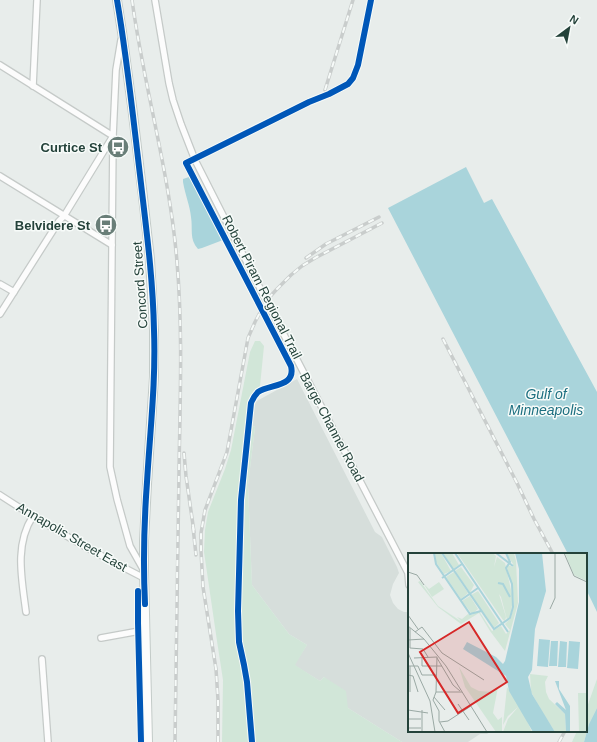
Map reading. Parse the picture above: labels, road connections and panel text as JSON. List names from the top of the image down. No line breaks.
{"streets":{"main road":["Concord Street"],"street":["Barge Channel Road","Annapolis Street East"],"cycle path":["Robert Piram Regional Trail"]},"crossings":[["Concord Street","Annapolis Street East"]],"water":["Gulf of Minneapolis"],"places":{"bus stop":["Curtice St","Belvidere St"]},"north":"top right"}
